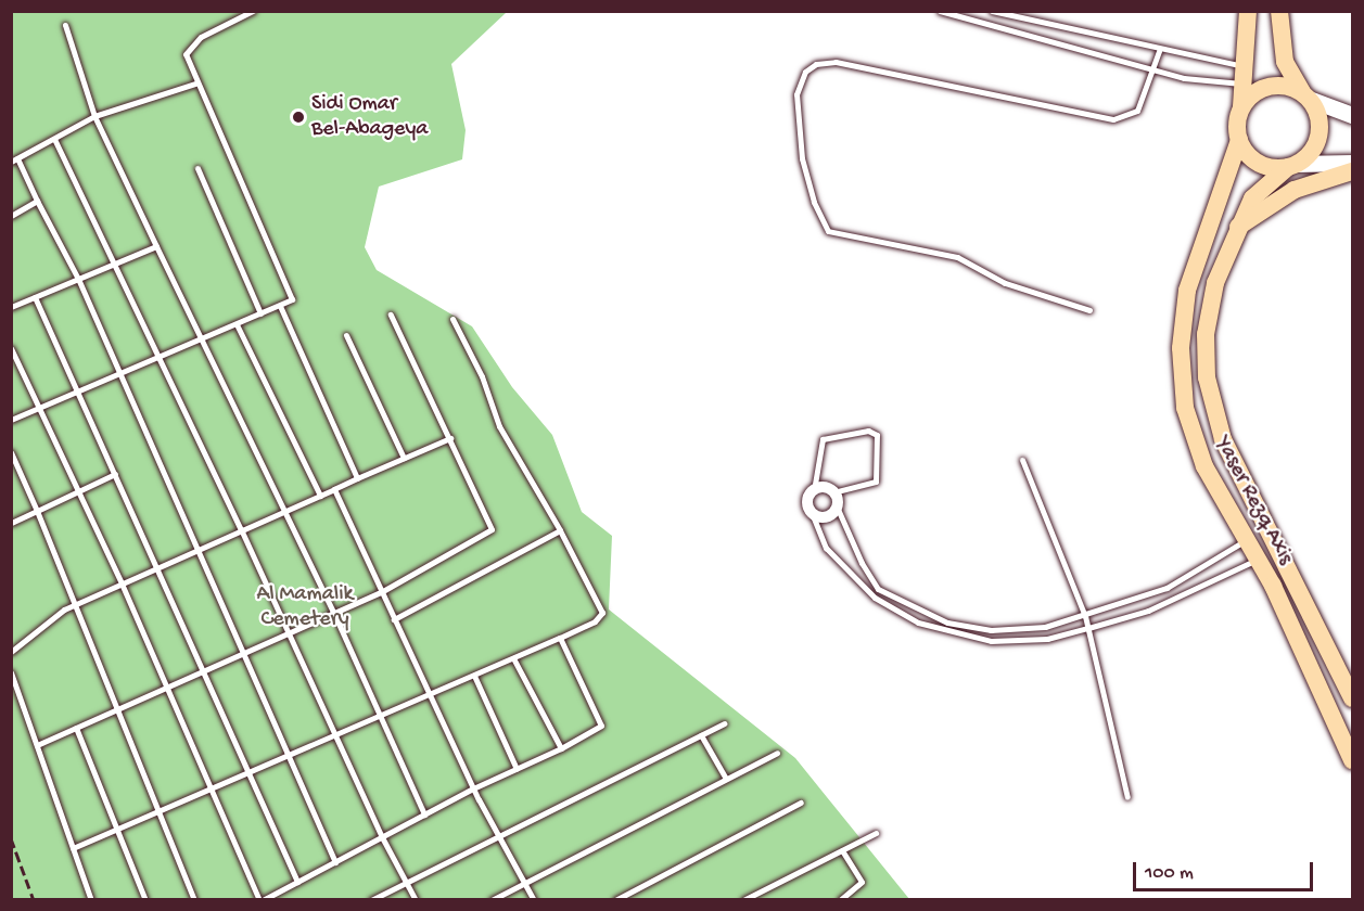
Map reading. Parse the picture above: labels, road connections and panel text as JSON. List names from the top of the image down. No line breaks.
{"streets":{"main road":["Yaser Rezq Axis"]},"parks":["Al Mamalik Cemetery"],"places":["Sidi Omar Bel-Abageya"],"scale_bar":"100 m"}
